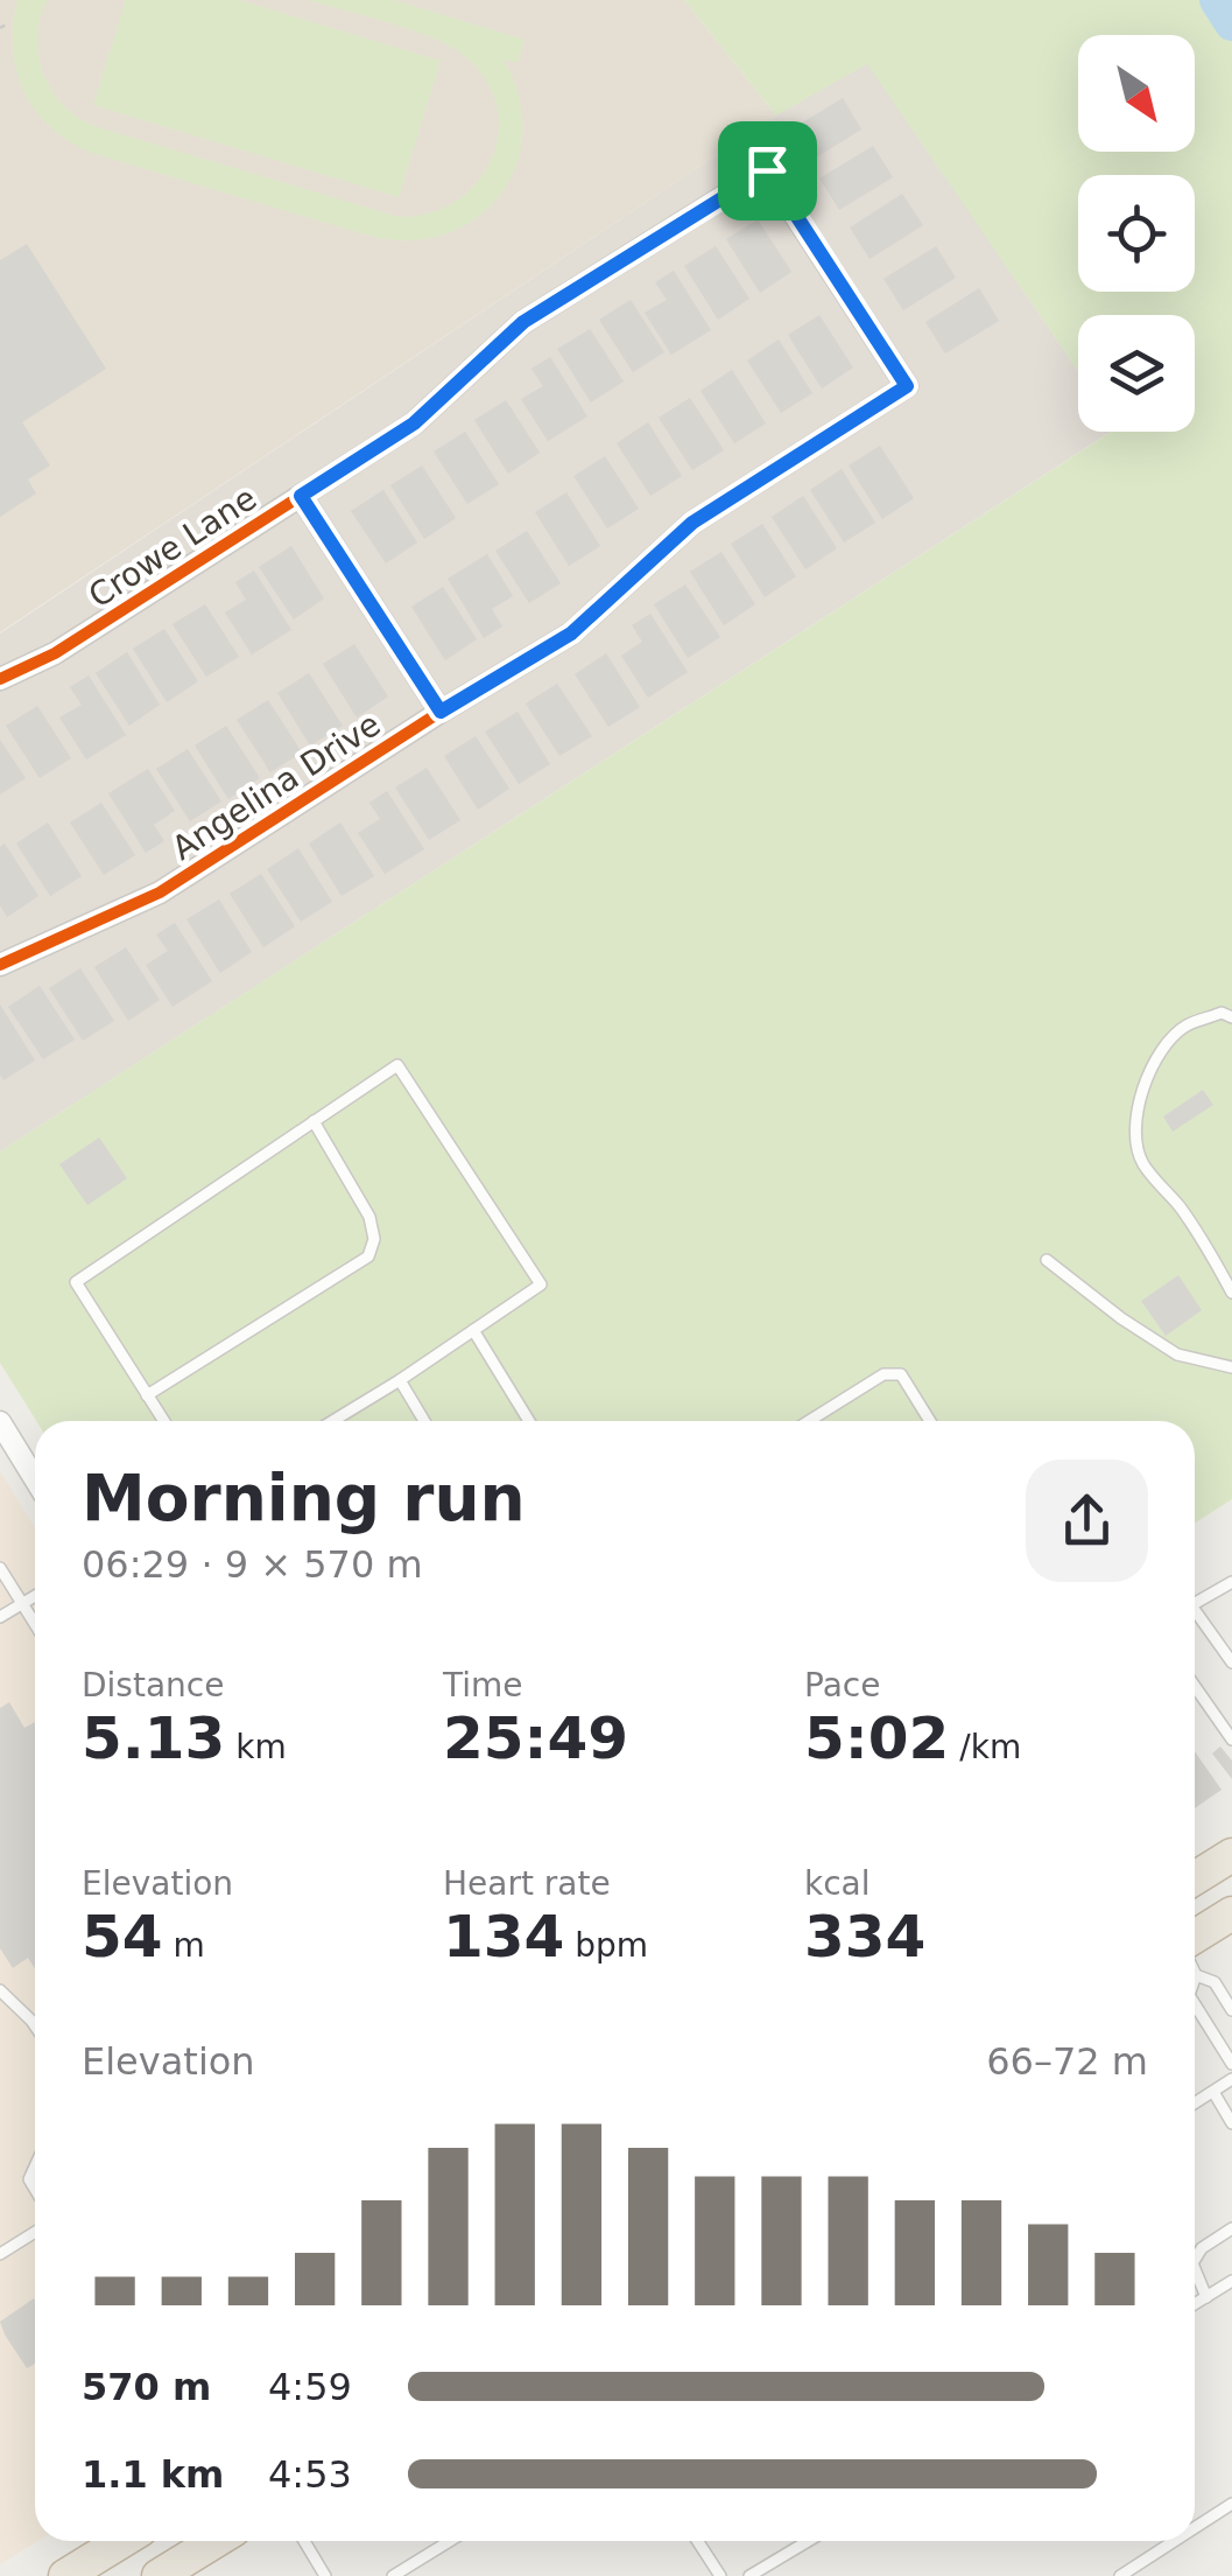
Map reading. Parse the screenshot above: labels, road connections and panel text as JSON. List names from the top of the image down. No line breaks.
{"streets":{"street":["Crowe Lane","Angelina Drive"]},"crossings":[["Crowe Lane","Angelina Drive"]],"north":"bottom right","page":{"heading":["Morning run","06:29 · 9 × 570 m"],"stats":[["Distance","5.13 km"],["Time","25:49"],["Pace","5:02 /km"],["Elevation","54 m"],["Heart rate","134 bpm"],["kcal","334"]],"chart":["Elevation","66–72 m"],"list":[{"name":"570 m","note":"4:59"},{"name":"1.1 km","note":"4:53"}]}}
